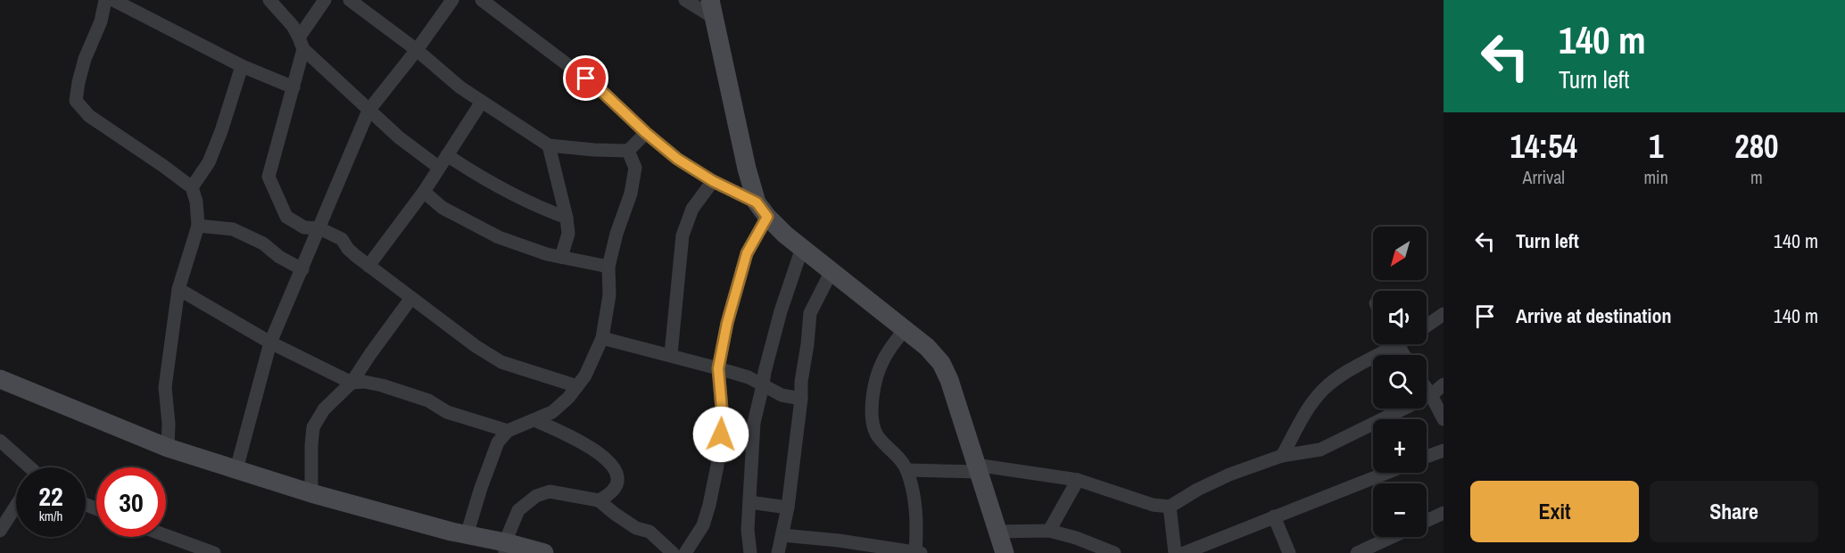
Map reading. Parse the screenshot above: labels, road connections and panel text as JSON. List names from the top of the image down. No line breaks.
{"north":"bottom left","page":{"turn":["140 m","Turn left"],"eta":["14:54","Arrival","1","min","280","m"],"list":[{"name":"Turn left","value":"140 m"},{"name":"Arrive at destination","value":"140 m"}],"map_buttons":["+","−"],"speed":"22 km/h","limit":"30","buttons":["Exit","Share"]}}
